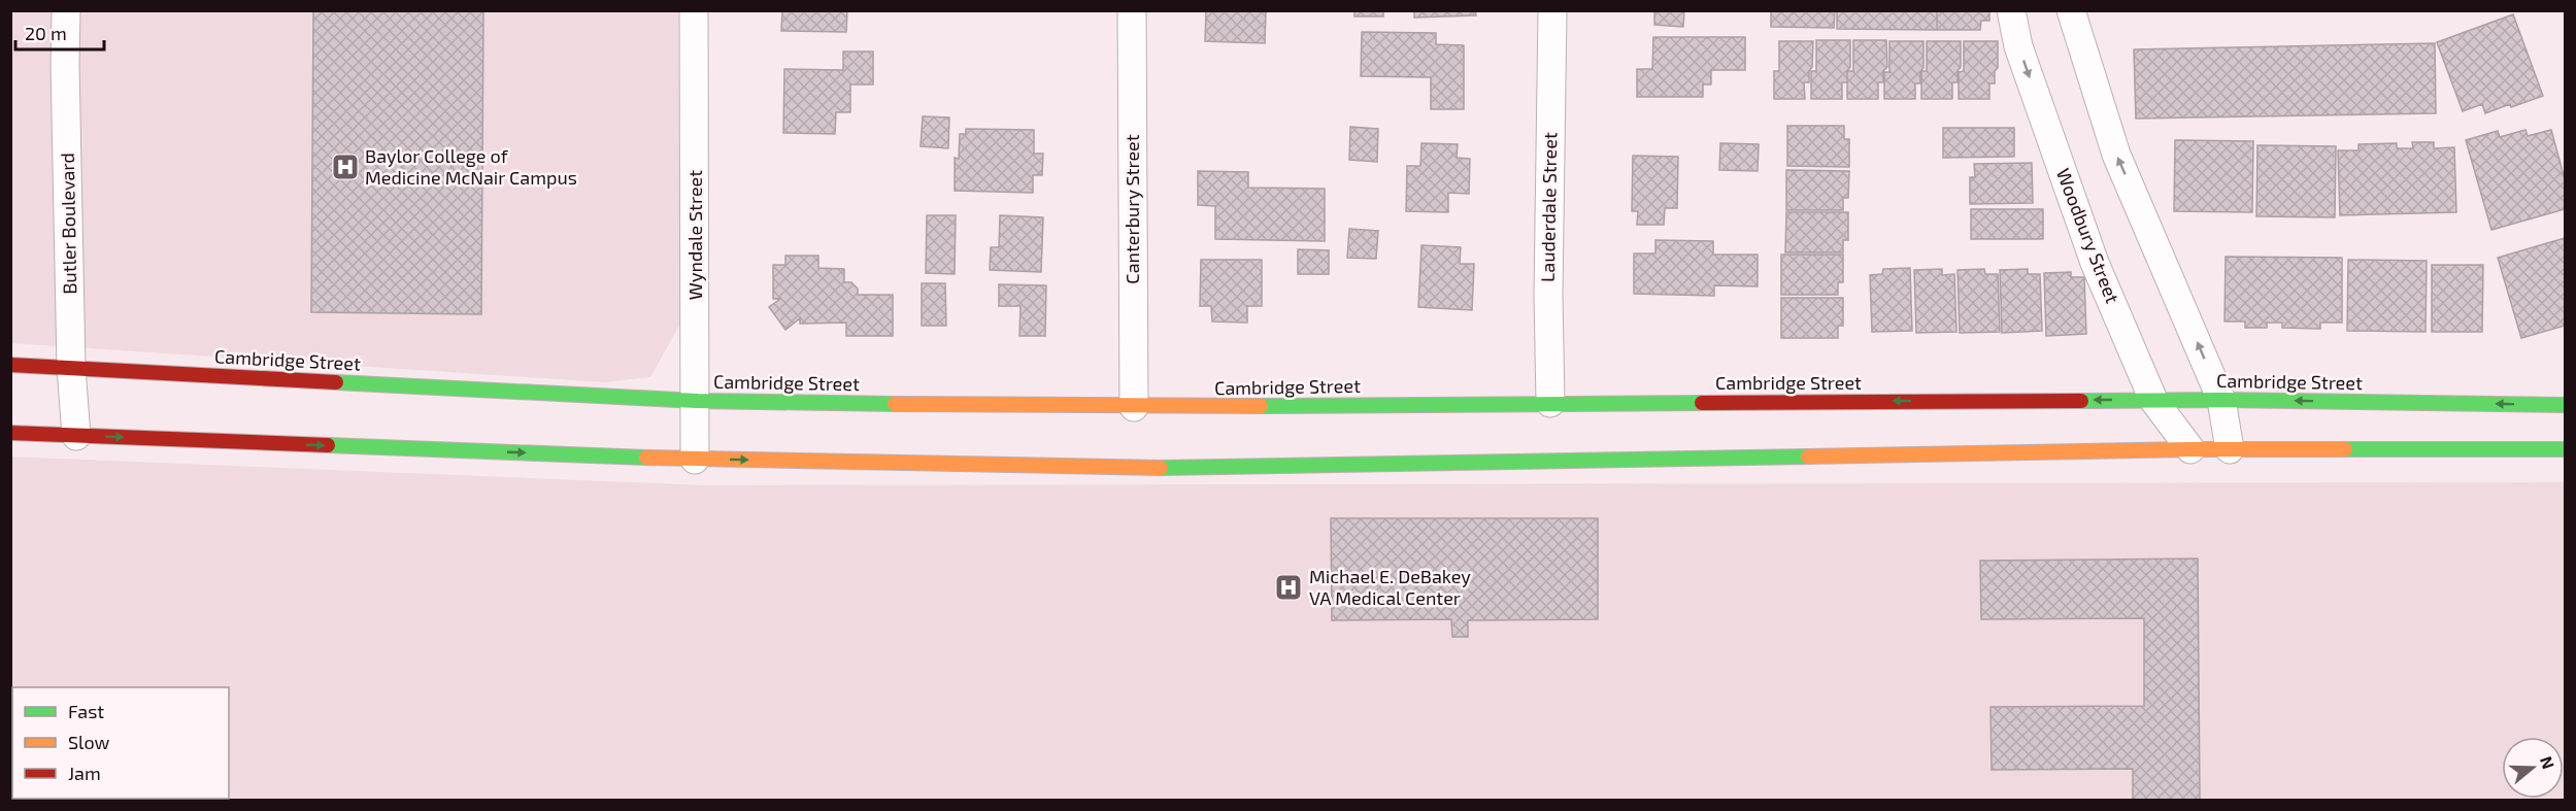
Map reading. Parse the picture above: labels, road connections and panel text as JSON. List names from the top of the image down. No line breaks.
{"streets":{"street":["Lauderdale Street","Canterbury Street","Butler Boulevard","Wyndale Street","Woodbury Street","Cambridge Street"]},"crossings":[["Lauderdale Street","Cambridge Street"],["Canterbury Street","Cambridge Street"],["Butler Boulevard","Cambridge Street"],["Wyndale Street","Cambridge Street"],["Woodbury Street","Cambridge Street"]],"places":{"hospital":["Baylor College of Medicine McNair Campus","Michael E. DeBakey VA Medical Center"]},"legend":["Fast","Slow","Jam"],"scale_bar":"20 m","north":"right"}
